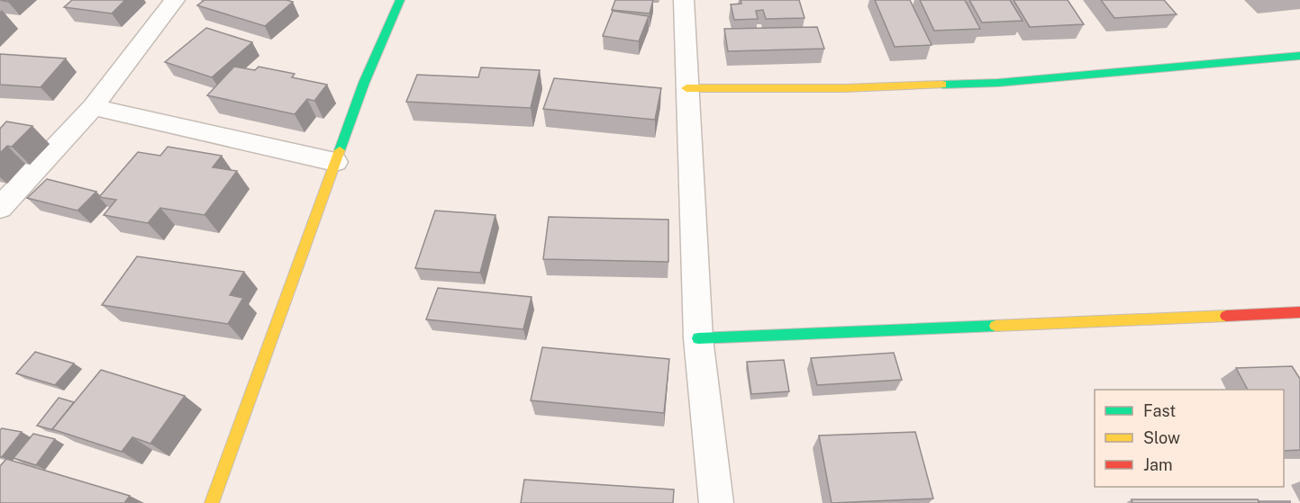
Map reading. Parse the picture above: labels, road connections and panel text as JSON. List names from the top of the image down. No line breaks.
{"legend":["Fast","Slow","Jam"]}
